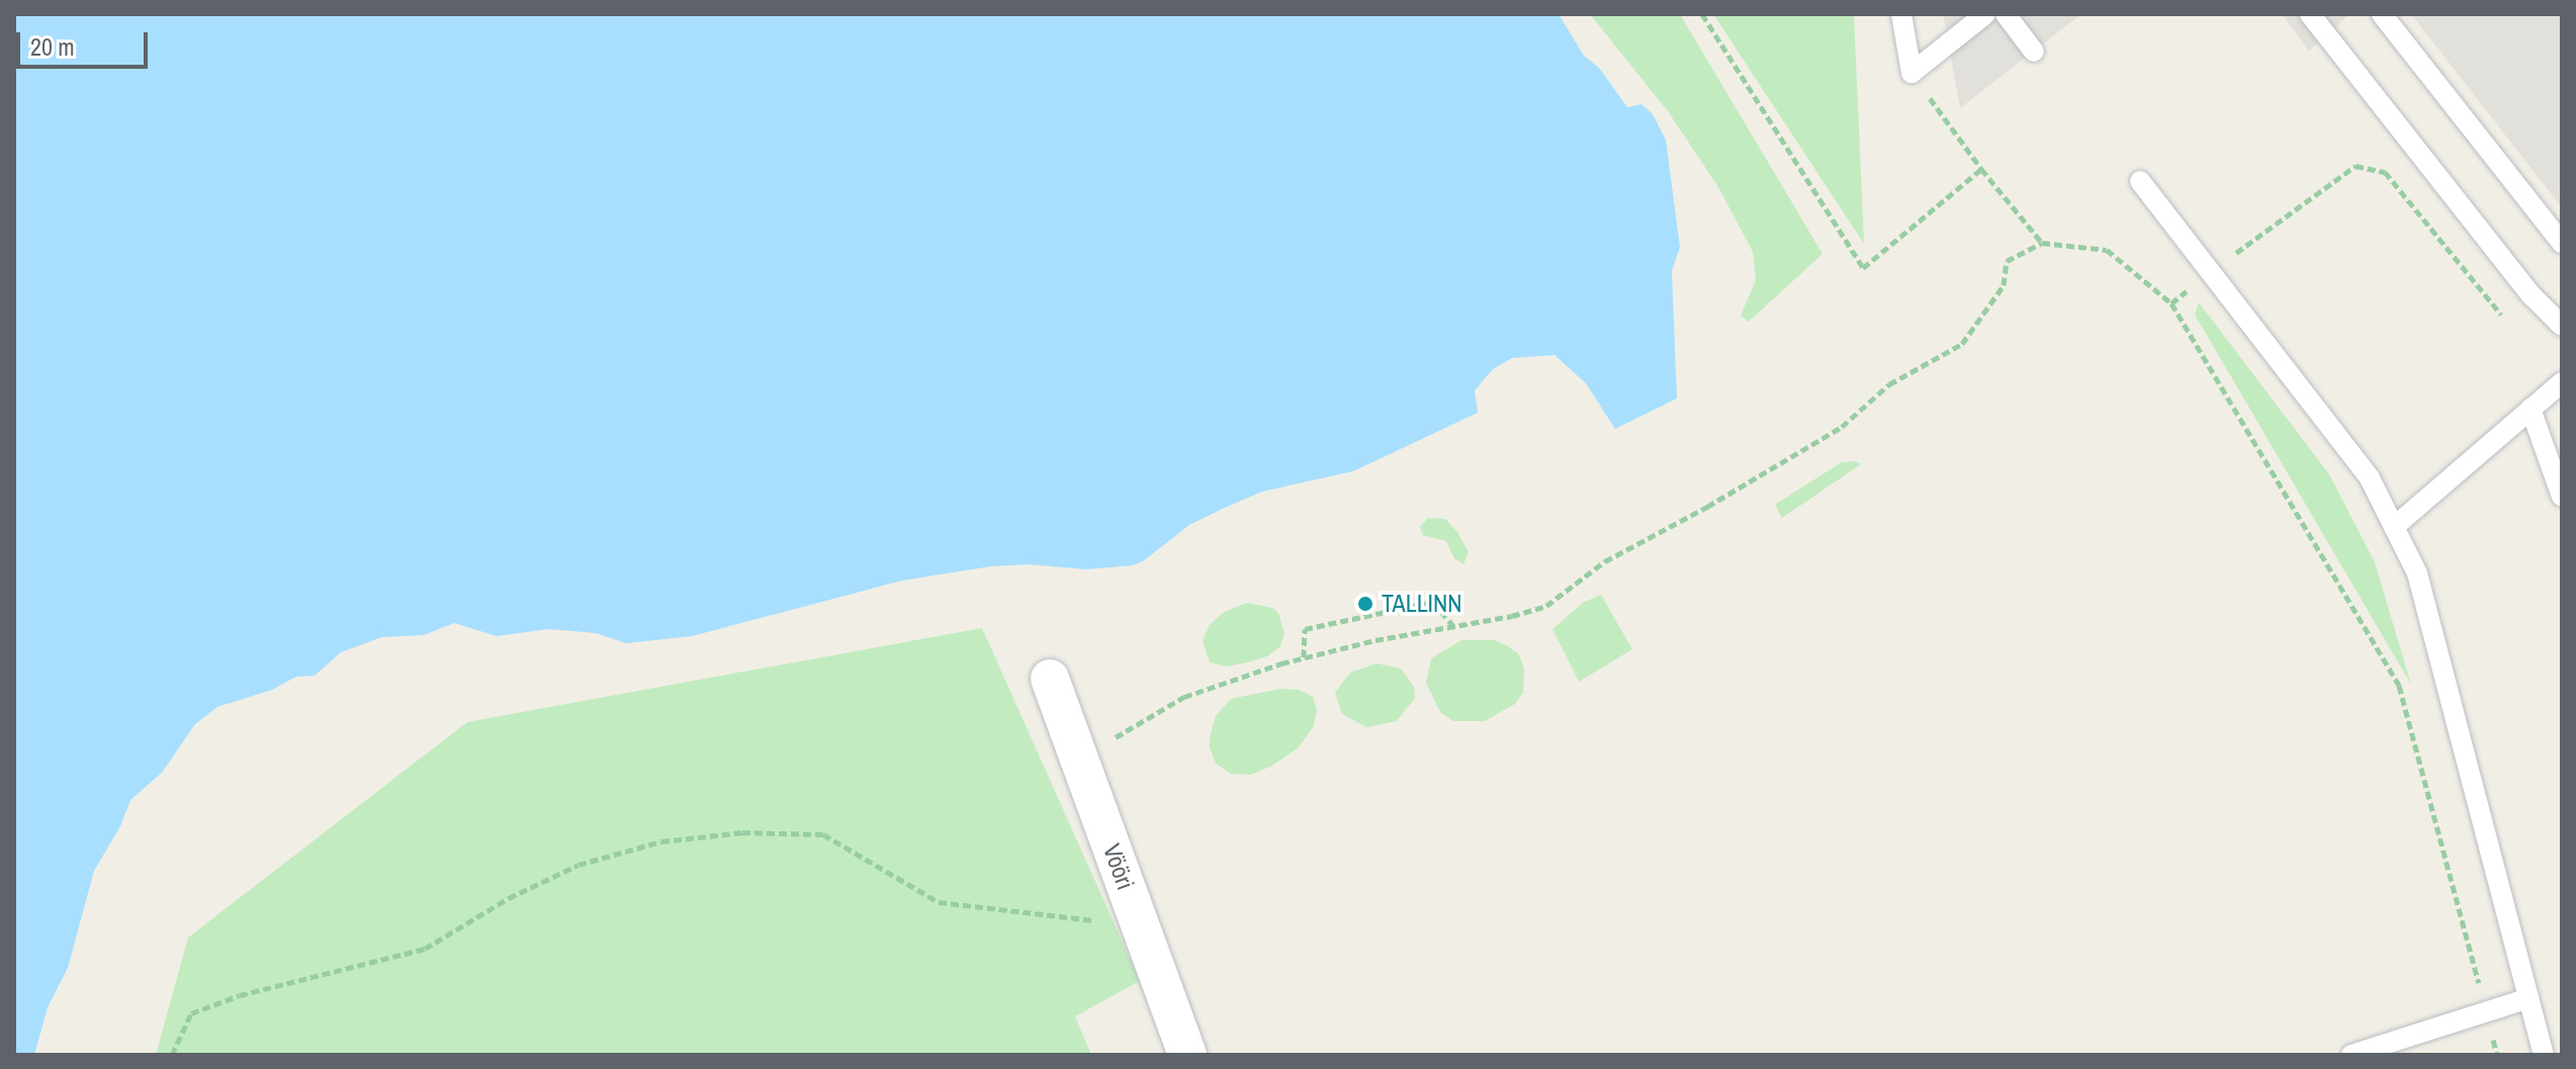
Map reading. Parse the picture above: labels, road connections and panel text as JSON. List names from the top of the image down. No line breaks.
{"streets":{"street":["Vööri"]},"places":["TALLINN"],"scale_bar":"20 m"}
